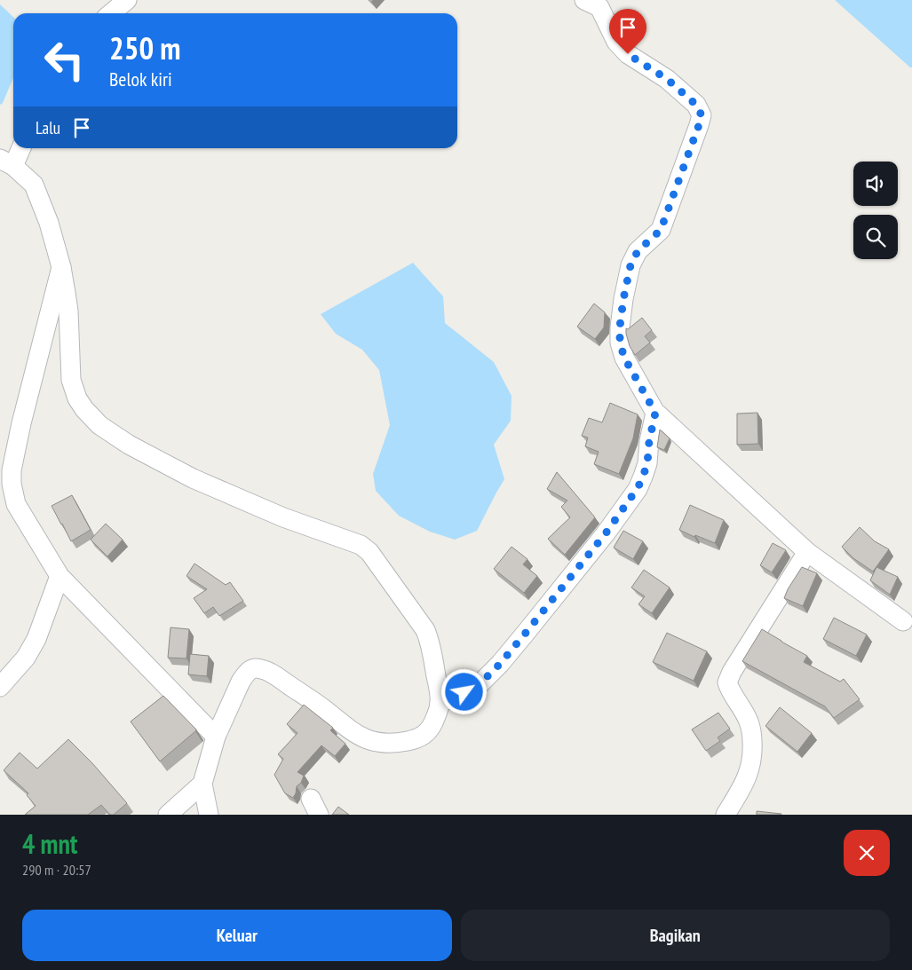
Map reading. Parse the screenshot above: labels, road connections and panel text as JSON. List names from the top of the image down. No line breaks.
{"page":{"turn":["250 m","Belok kiri"],"then":"Lalu","heading":["4 mnt","290 m · 20:57"],"buttons":["Keluar","Bagikan"]}}
